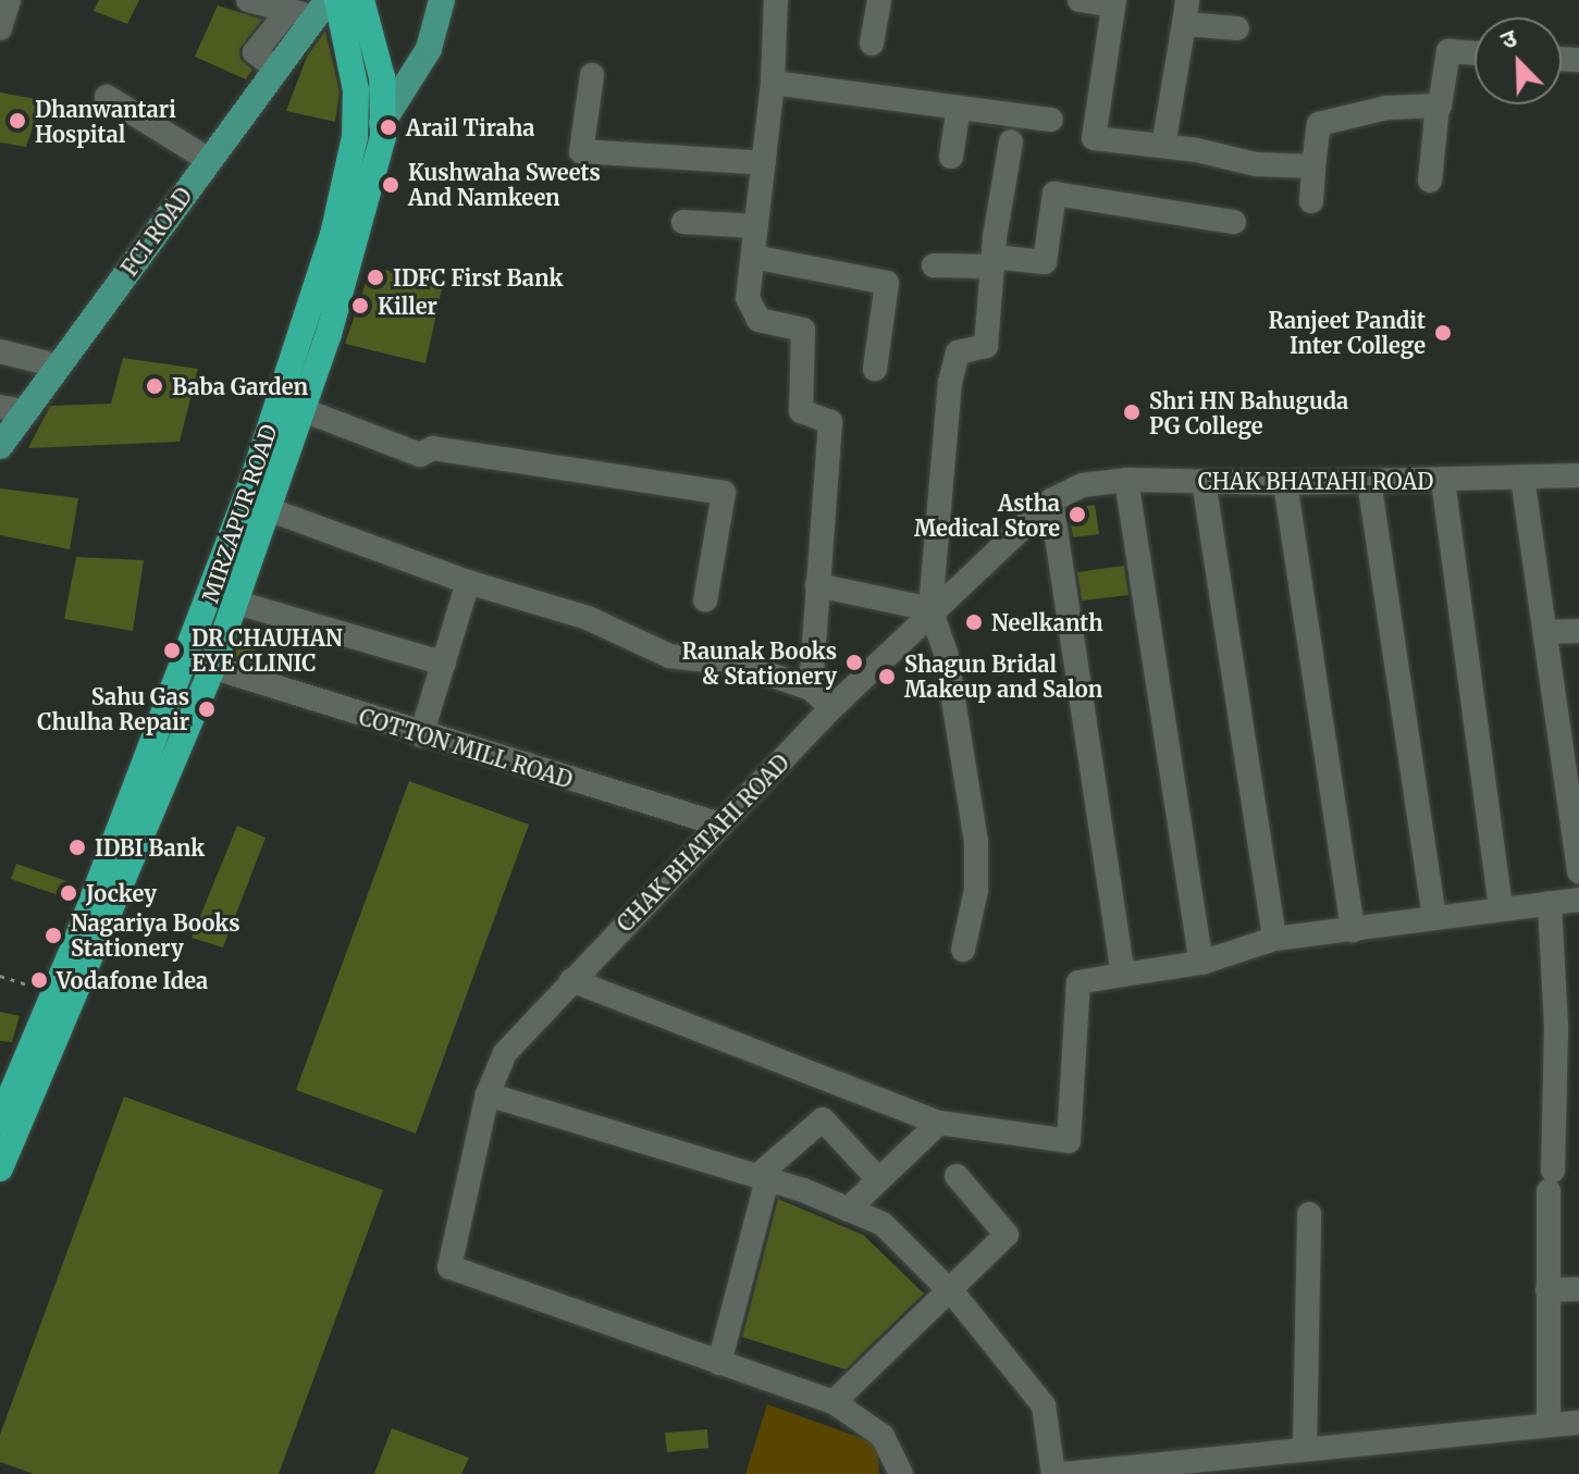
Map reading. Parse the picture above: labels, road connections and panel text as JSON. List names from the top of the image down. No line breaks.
{"streets":{"highway":["MIRZAPUR ROAD"],"main road":["FCI ROAD"],"street":["CHAK BHATAHI ROAD","COTTON MILL ROAD"]},"crossings":[["CHAK BHATAHI ROAD","COTTON MILL ROAD"],["MIRZAPUR ROAD","COTTON MILL ROAD"]],"places":["Dhanwantari Hospital","Arail Tiraha","Kushwaha Sweets And Namkeen","IDFC First Bank","Killer","Ranjeet Pandit Inter College","Baba Garden","Shri HN Bahuguda PG College","Astha Medical Store","Neelkanth","DR CHAUHAN EYE CLINIC","Raunak Books & Stationery","Shagun Bridal Makeup and Salon","Sahu Gas Chulha Repair","IDBI Bank","Jockey","Nagariya Books Stationery","Vodafone Idea"],"north":"top left"}
